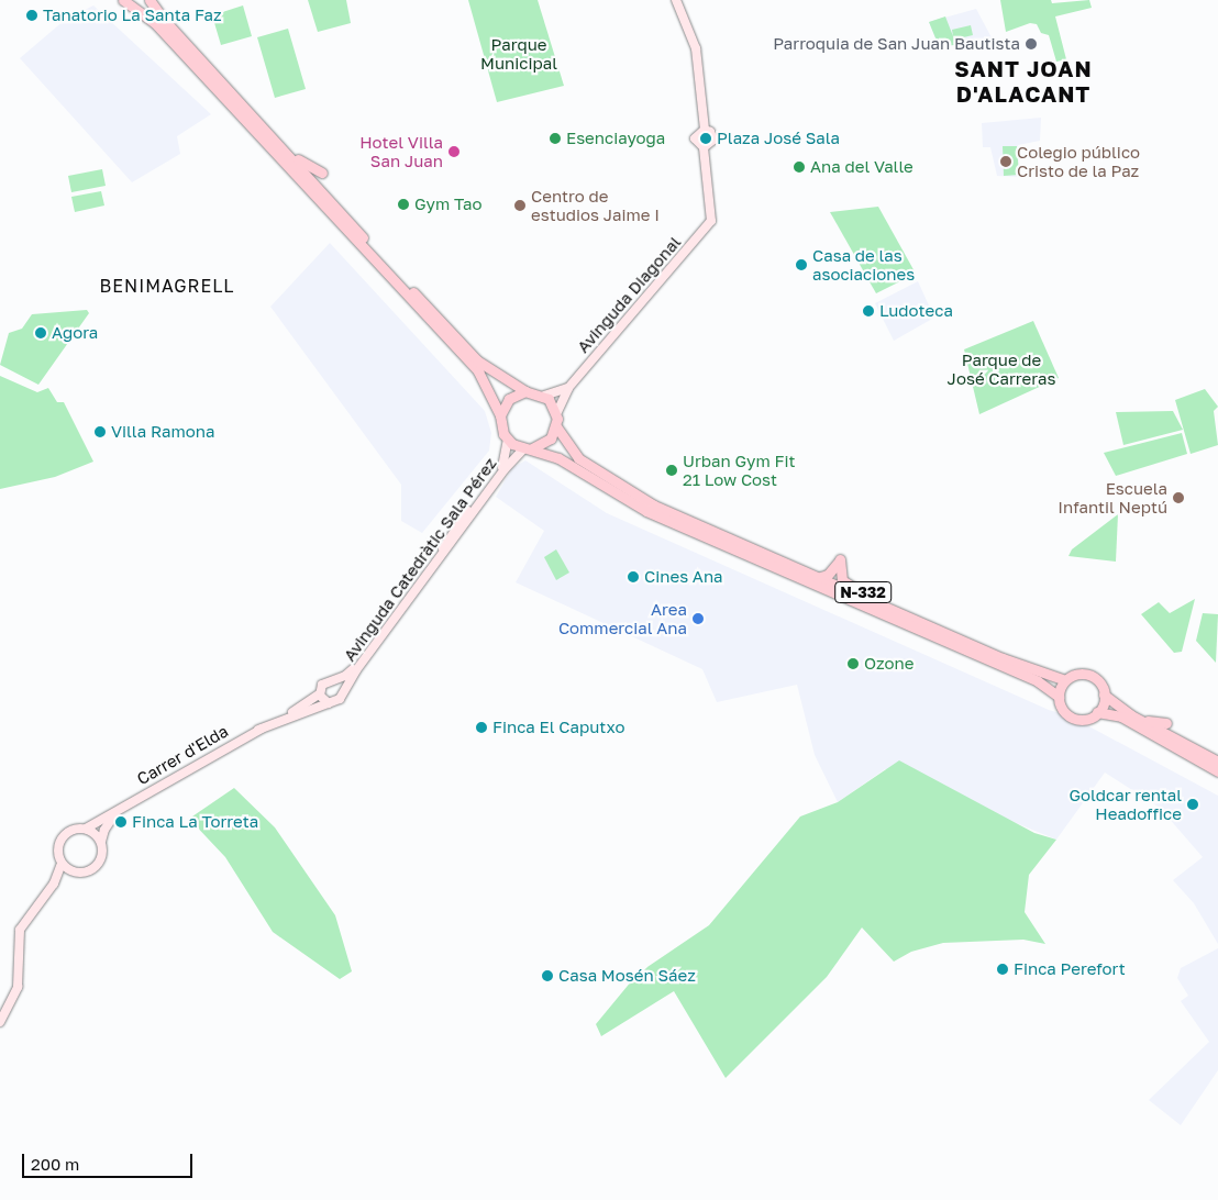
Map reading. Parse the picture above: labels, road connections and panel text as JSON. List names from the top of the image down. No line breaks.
{"streets":{"main road":["N-332"],"street":["Avinguda Diagonal","Avinguda Catedràtic Sala Pérez","Carrer d'Elda"]},"crossings":[["Avinguda Diagonal","Avinguda Catedràtic Sala Pérez"]],"districts":["SANT JOAN D'ALACANT","BENIMAGRELL"],"parks":["Parque Municipal","Parque de José Carreras"],"places":["Tanatorio La Santa Faz","Parroquia de San Juan Bautista","Esenciayoga","Plaza José Sala","Hotel Villa San Juan","Colegio público Cristo de la Paz","Ana del Valle","Gym Tao","Centro de estudios Jaime I","Casa de las asociaciones","Ludoteca","Agora","Villa Ramona","Urban Gym Fit 21 Low Cost","Escuela Infantil Neptú","Cines Ana","Area Commercial Ana","Ozone","Finca El Caputxo","Goldcar rental Headoffice","Finca La Torreta","Finca Perefort","Casa Mosén Sáez"],"scale_bar":"200 m"}
